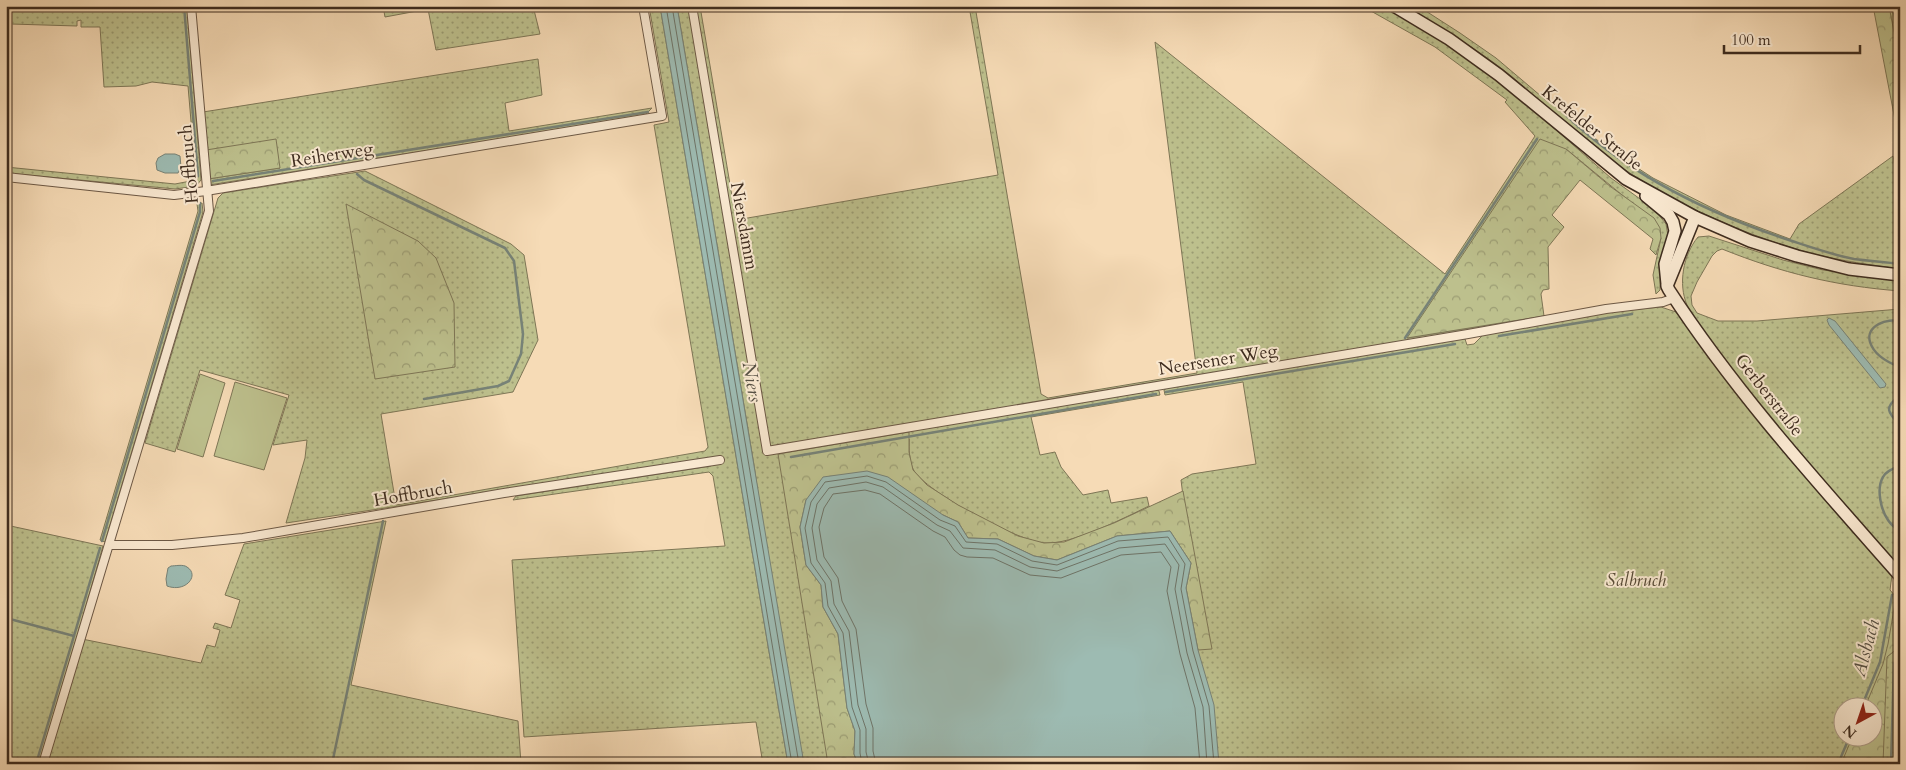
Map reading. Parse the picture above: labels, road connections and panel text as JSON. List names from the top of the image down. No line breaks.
{"streets":{"main road":["Krefelder Straße","Gerberstraße"],"street":["Reiherweg","Hoffbruch","Niersdamm","Neersener Weg"]},"crossings":[["Reiherweg","Hoffbruch"],["Niersdamm","Neersener Weg"],["Neersener Weg","Gerberstraße"]],"water":["Niers","Alsbach"],"parks":["Salbruch"],"scale_bar":"100 m","north":"bottom left"}
